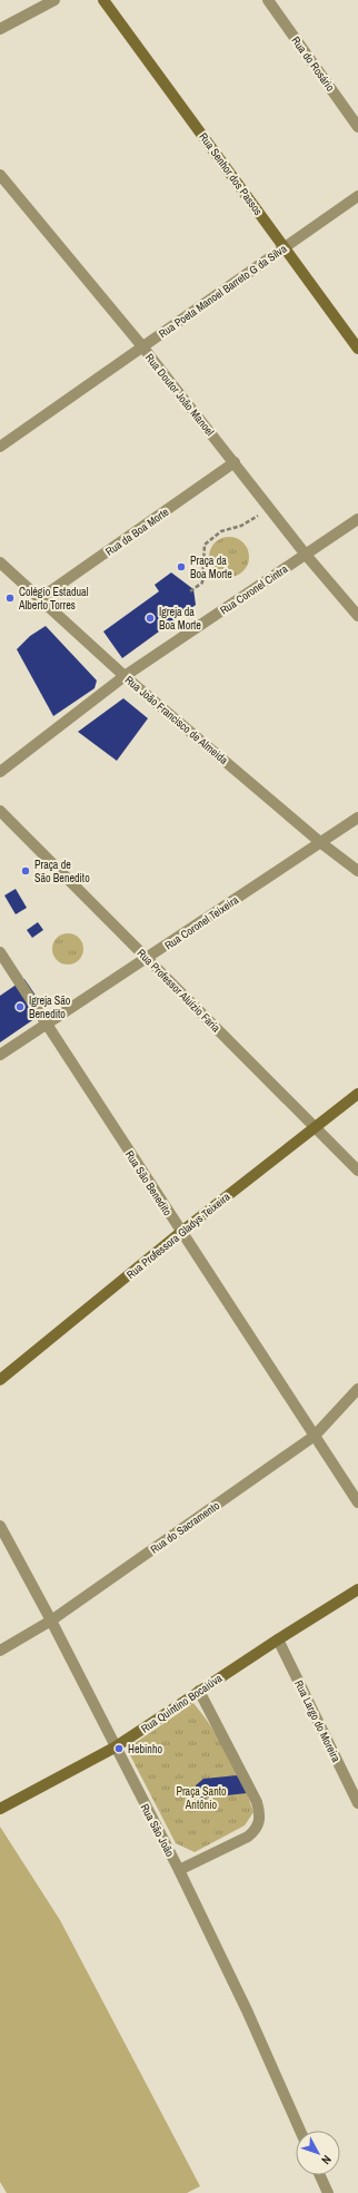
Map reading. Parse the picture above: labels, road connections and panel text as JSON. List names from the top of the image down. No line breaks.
{"streets":{"main road":["Rua Senhor dos Passos","Rua Professora Gladys Teixeira","Rua Quintino Bocaiúva"],"street":["Rua do Rosário","Rua Poeta Manoel Barreto G da Silva","Rua Doutor João Manoel","Rua da Boa Morte","Rua Coronel Cintra","Rua João Francisco de Almeida","Rua Coronel Teixeira","Rua Professor Aluízio Faria","Rua São Benedito","Rua do Sacramento","Rua Largo do Moreira","Rua São João"]},"crossings":[["Rua Senhor dos Passos","Rua Poeta Manoel Barreto G da Silva"],["Rua Poeta Manoel Barreto G da Silva","Rua Doutor João Manoel"],["Rua Doutor João Manoel","Rua da Boa Morte"],["Rua Doutor João Manoel","Rua Coronel Cintra"],["Rua da Boa Morte","Rua João Francisco de Almeida"],["Rua Coronel Cintra","Rua João Francisco de Almeida"],["Rua João Francisco de Almeida","Rua Coronel Teixeira"],["Rua Coronel Teixeira","Rua Professor Aluízio Faria"],["Rua Coronel Teixeira","Rua São Benedito"],["Rua Professor Aluízio Faria","Rua Professora Gladys Teixeira"],["Rua São Benedito","Rua Professora Gladys Teixeira"],["Rua São Benedito","Rua do Sacramento"],["Rua do Sacramento","Rua São João"],["Rua Quintino Bocaiúva","Rua Largo do Moreira"],["Rua Quintino Bocaiúva","Rua São João"]],"parks":["Praça Santo Antônio"],"places":["Praça da Boa Morte","Colégio Estadual Alberto Torres","Igreja da Boa Morte","Praça de São Benedito","Igreja São Benedito","Hebinho"],"north":"bottom right"}
